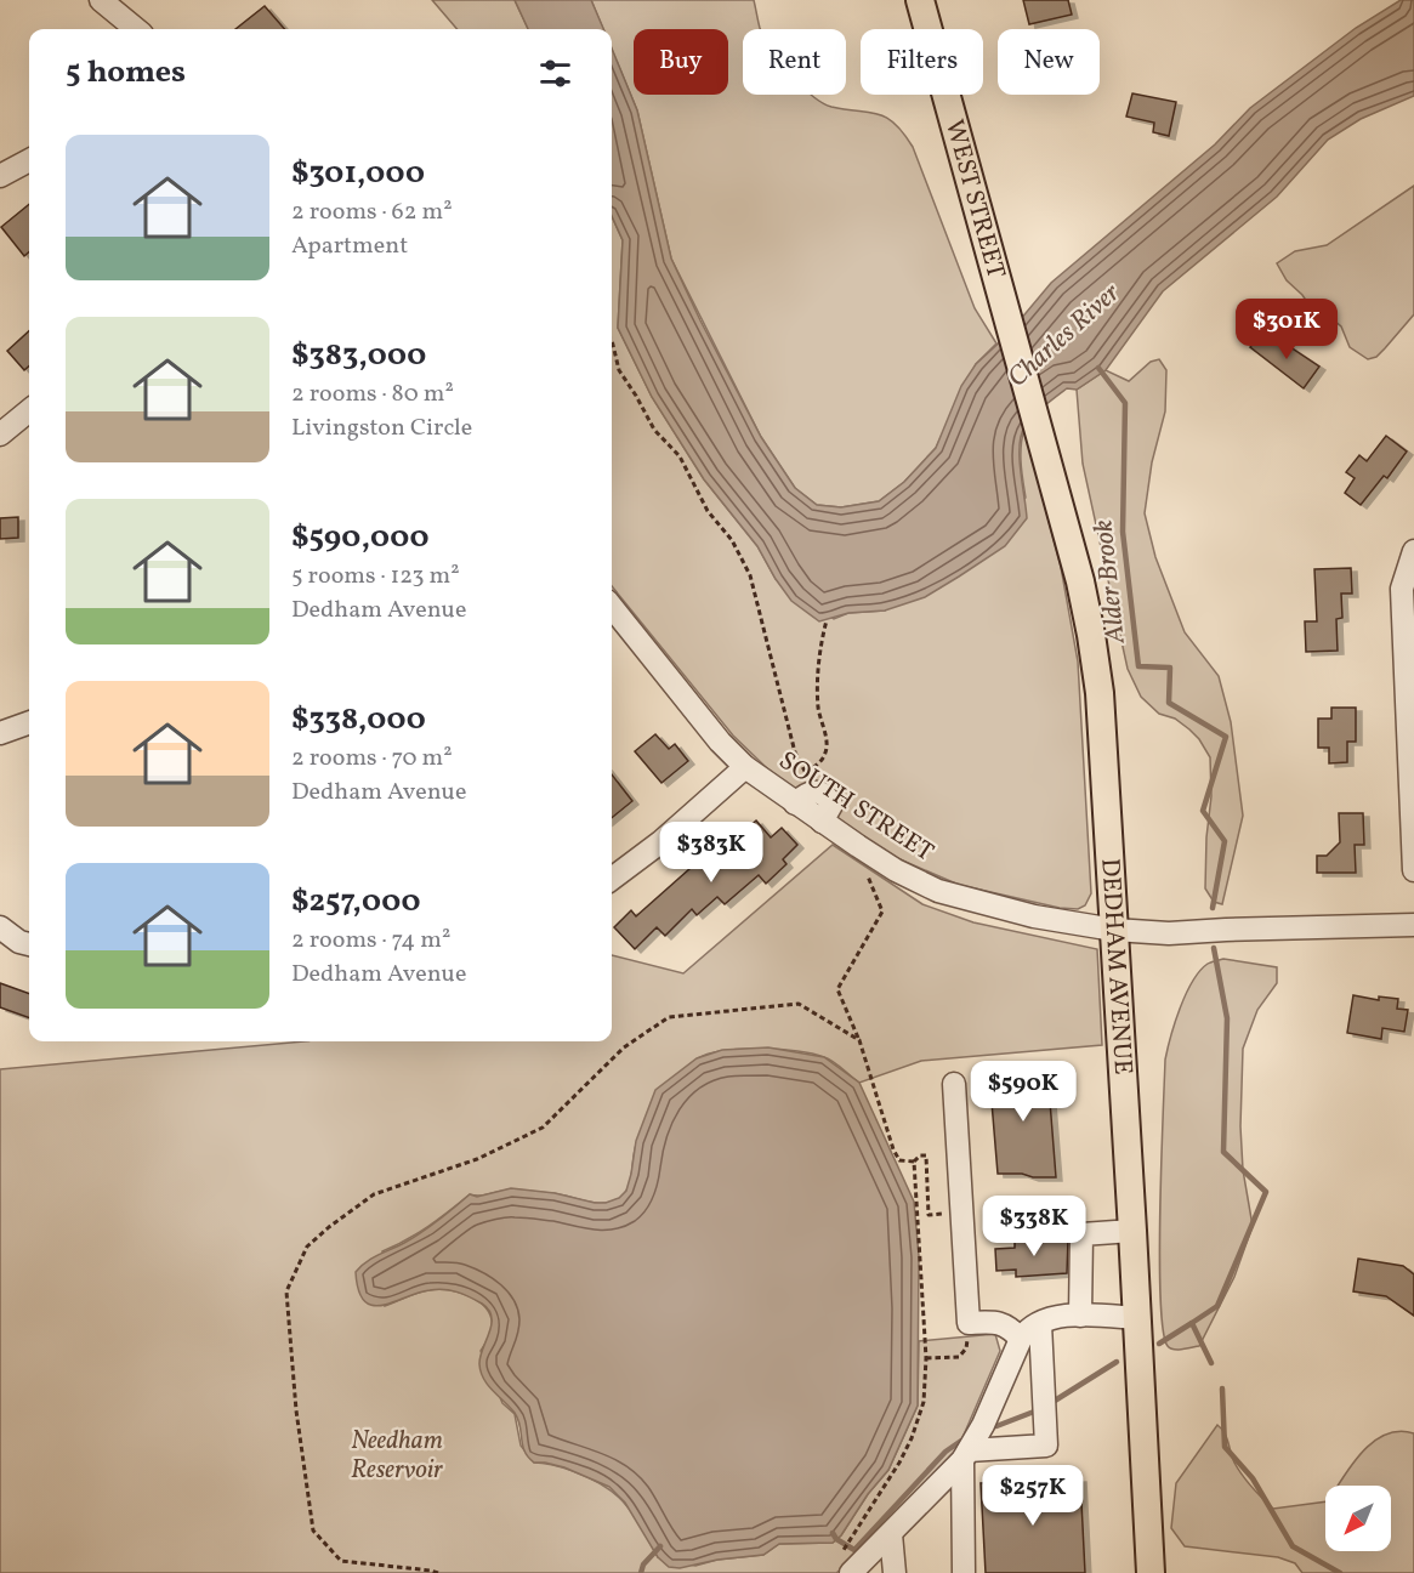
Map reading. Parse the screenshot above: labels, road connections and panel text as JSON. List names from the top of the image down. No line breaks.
{"streets":{"main road":["WEST STREET","DEDHAM AVENUE"],"street":["SOUTH STREET"]},"crossings":[["WEST STREET","DEDHAM AVENUE"],["SOUTH STREET","DEDHAM AVENUE"]],"water":["Charles River","Alder Brook"],"parks":["Needham Reservoir"],"north":"bottom left","page":{"chip":["Buy","Rent","Filters","New"],"heading":"5 homes","list":[{"name":"$301,000","note":"2 rooms · 62 m² · Apartment"},{"name":"$383,000","note":"2 rooms · 80 m² · Livingston Circle"},{"name":"$590,000","note":"5 rooms · 123 m² · Dedham Avenue"},{"name":"$338,000","note":"2 rooms · 70 m² · Dedham Avenue"},{"name":"$257,000","note":"2 rooms · 74 m² · Dedham Avenue"}],"price":["$301K","$383K","$590K","$338K","$257K"]}}
